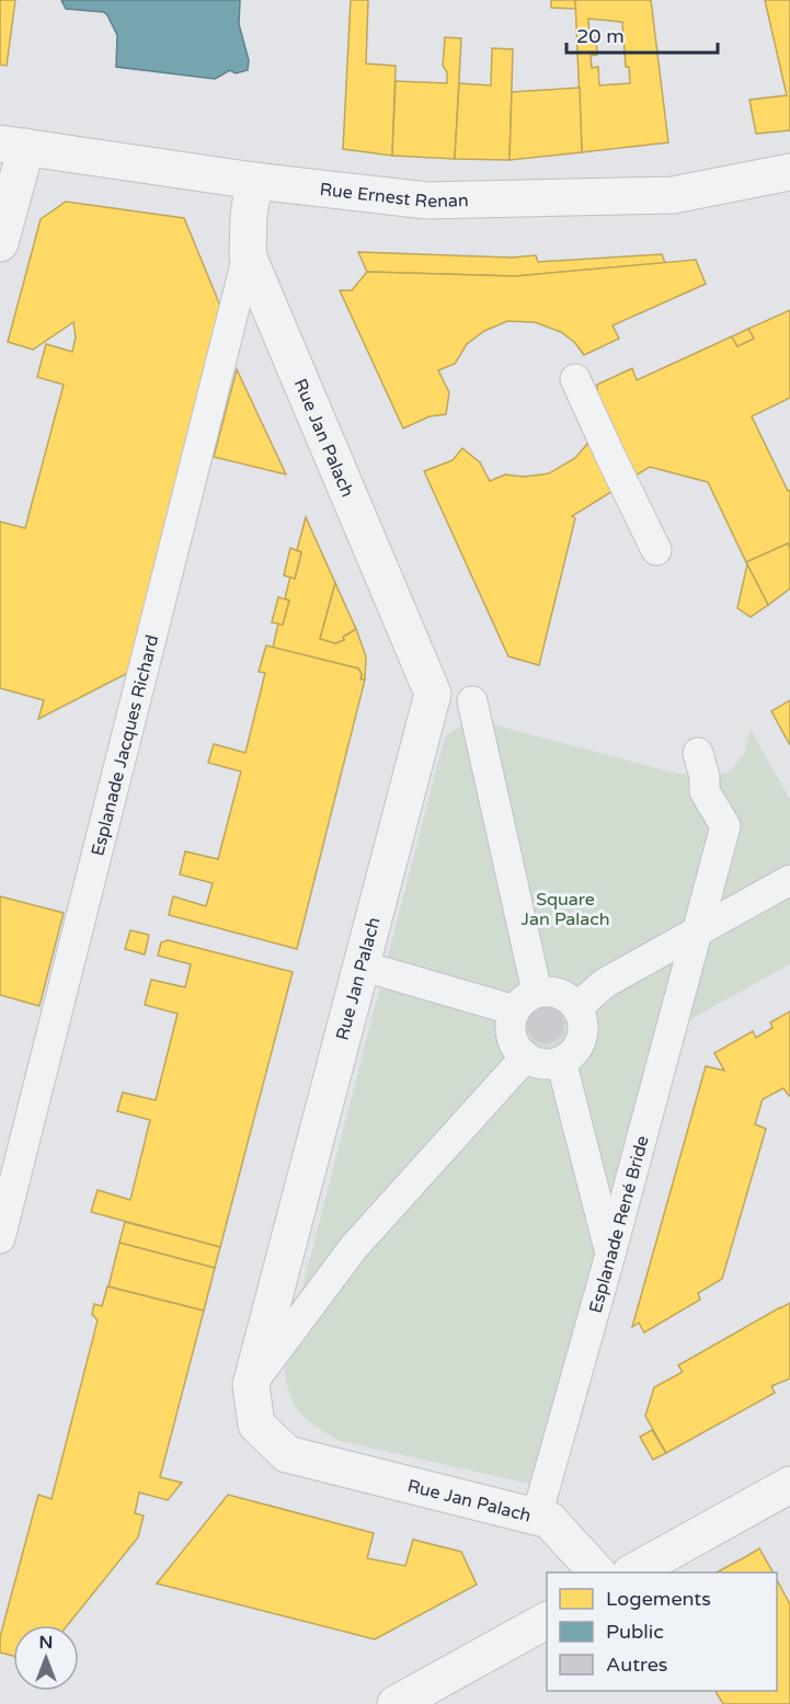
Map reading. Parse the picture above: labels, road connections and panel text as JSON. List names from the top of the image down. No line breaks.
{"streets":{"street":["Rue Ernest Renan","Rue Jan Palach","Esplanade Jacques Richard","Esplanade René Bride"]},"crossings":[["Rue Ernest Renan","Rue Jan Palach"],["Rue Jan Palach","Esplanade Jacques Richard"],["Rue Jan Palach","Esplanade René Bride"]],"parks":["Square Jan Palach"],"legend":["Logements","Public","Autres"],"scale_bar":"20 m","north":"top"}
